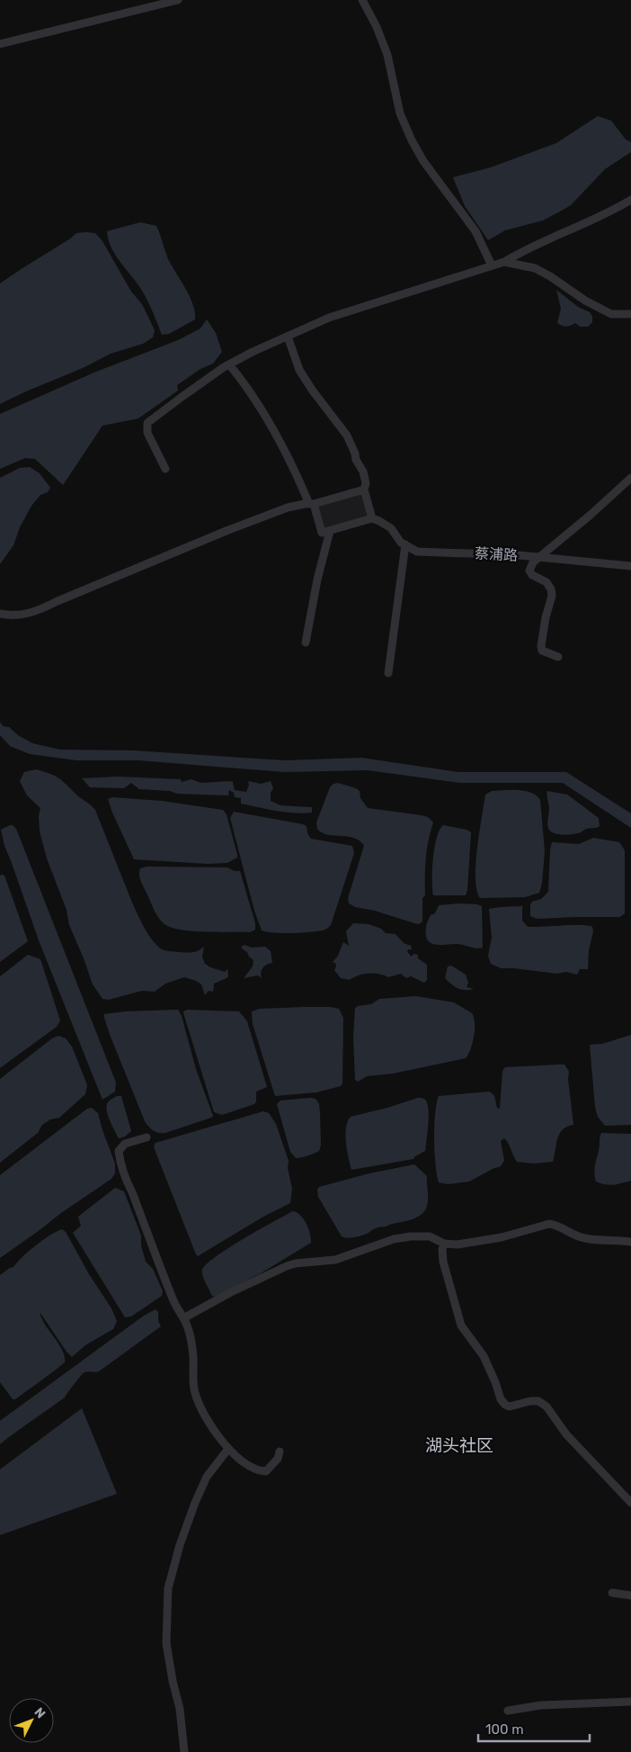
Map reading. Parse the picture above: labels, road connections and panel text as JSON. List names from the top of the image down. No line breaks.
{"streets":{"street":["蔡浦路"]},"districts":["湖头社区"],"scale_bar":"100 m","north":"top right"}
